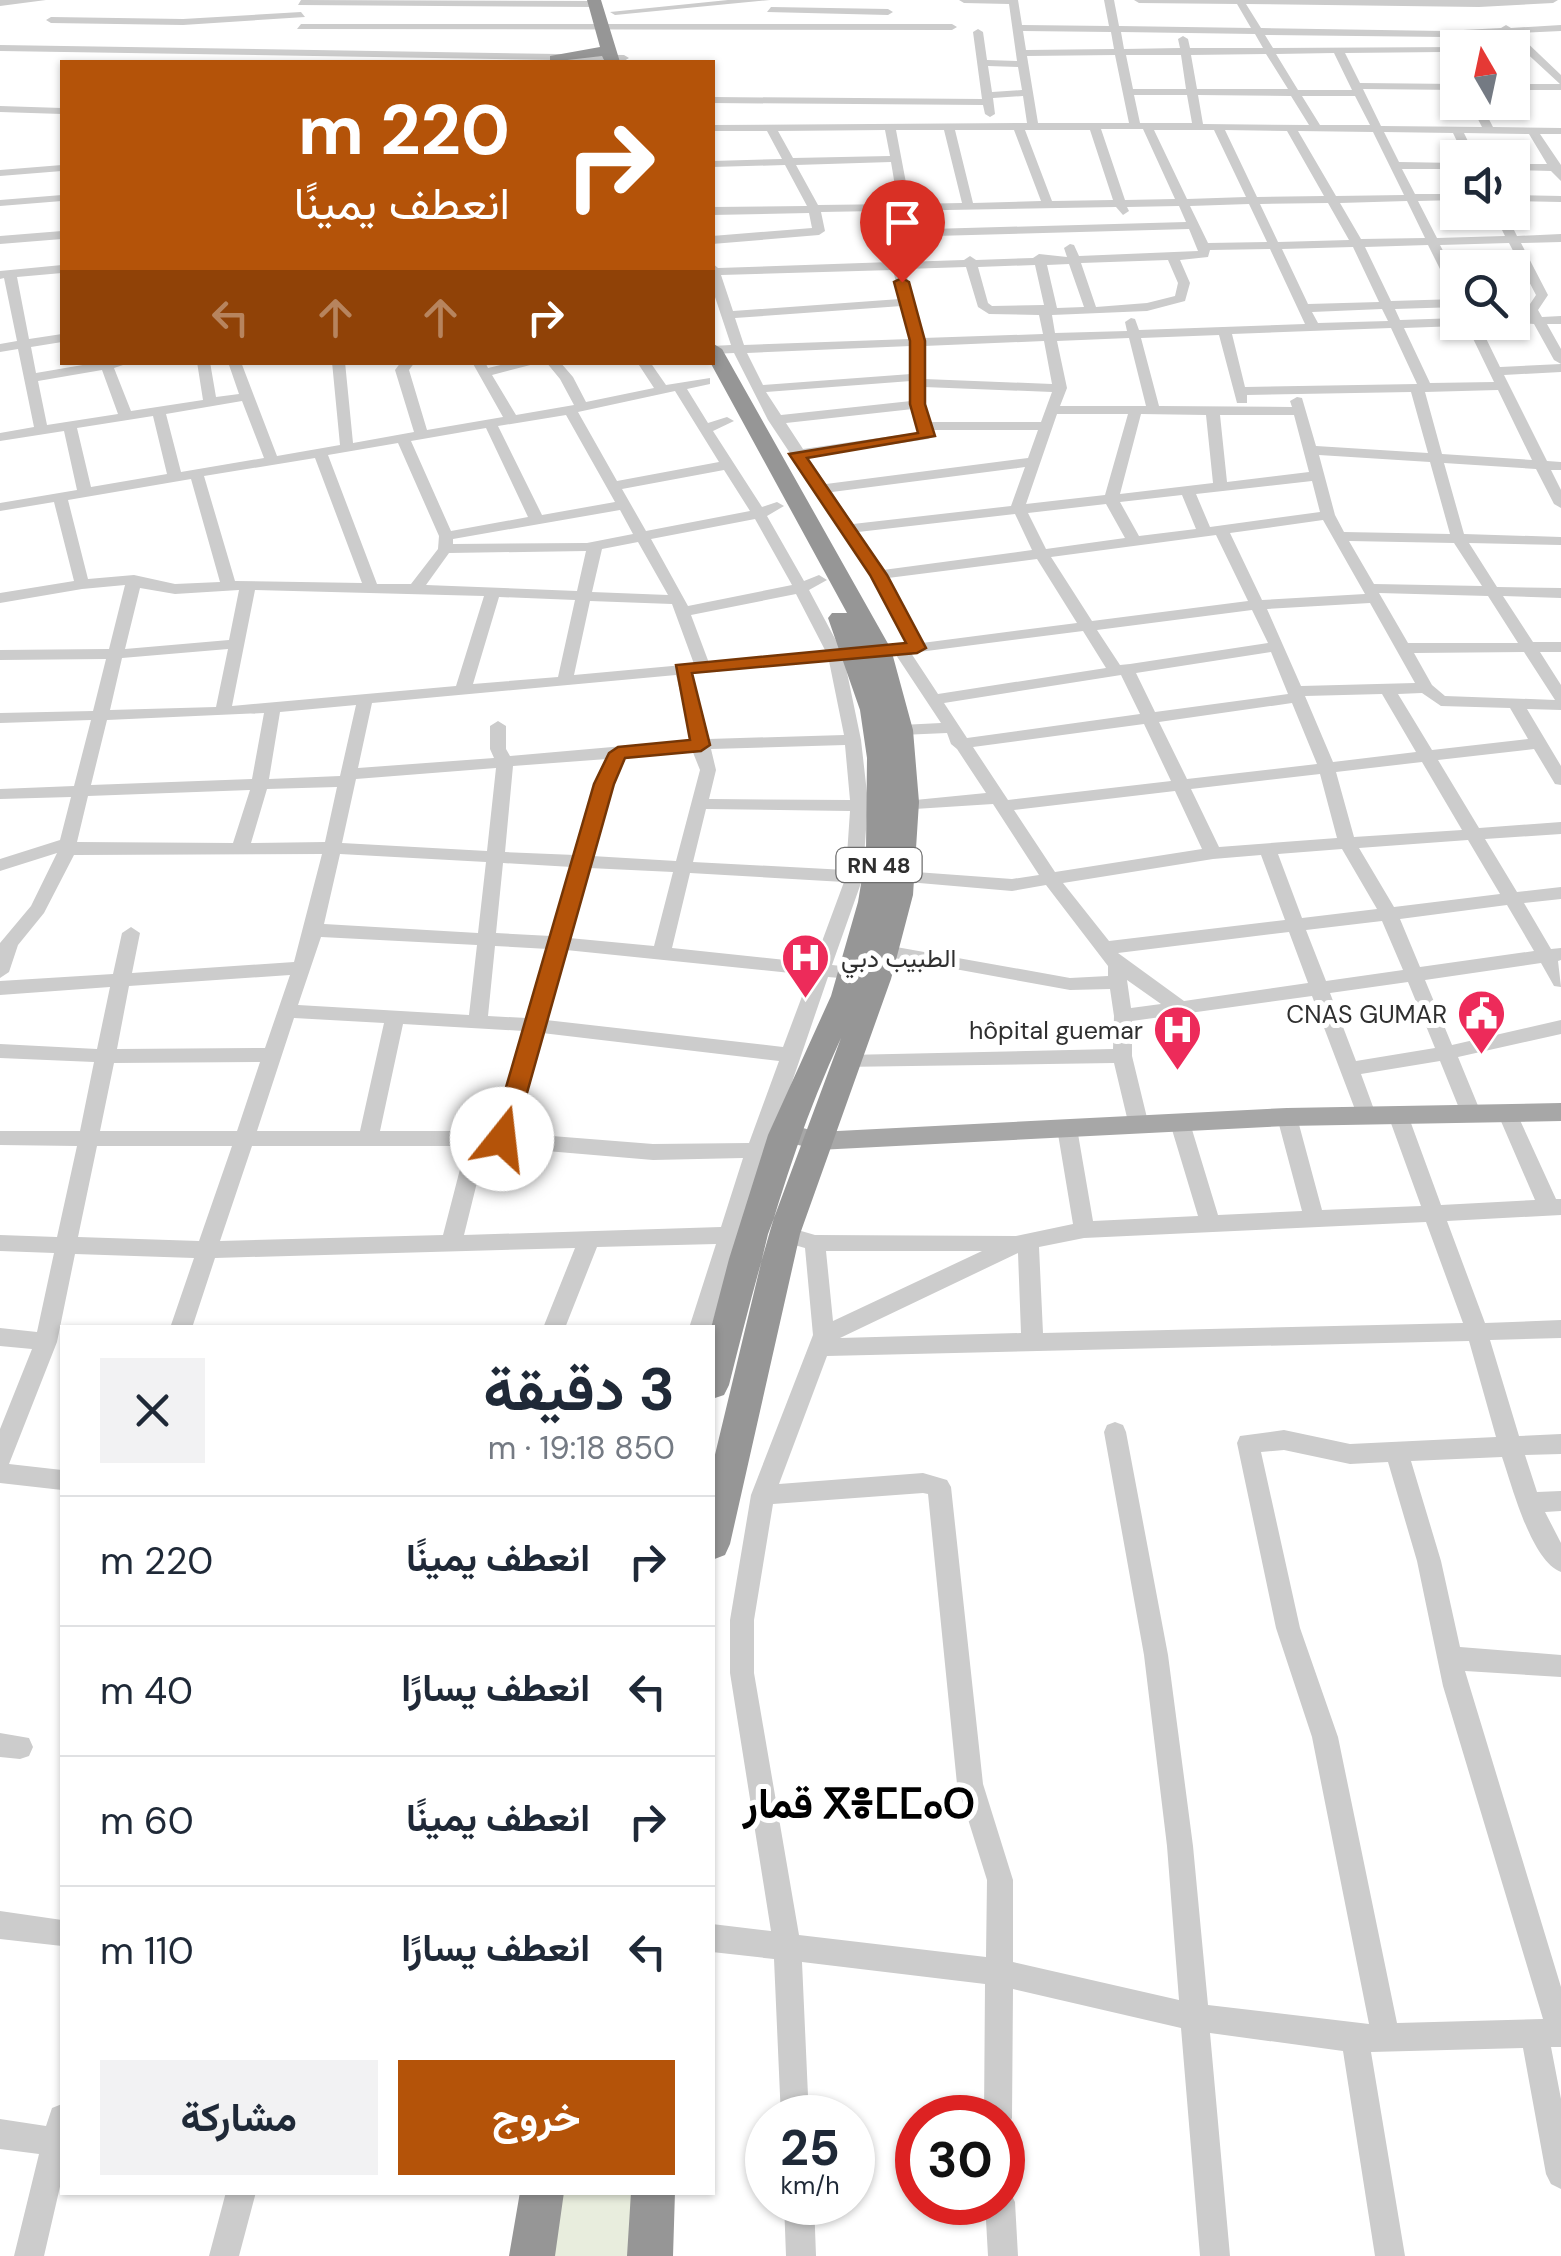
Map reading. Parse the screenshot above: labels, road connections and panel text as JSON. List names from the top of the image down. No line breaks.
{"streets":{"highway":["RN 48"]},"districts":["قمار ⴳⴻⵎⵎⴰⵔ"],"places":{"hospital":["الطبيب دبي","hôpital guemar"],"public building":["CNAS GUMAR"]},"north":"top","page":{"turn":["220 m","انعطف يمينًا"],"heading":["3 دقيقة","850 m · 19:18"],"list":[{"name":"انعطف يمينًا","value":"220 m"},{"name":"انعطف يسارًا","value":"40 m"},{"name":"انعطف يمينًا","value":"60 m"},{"name":"انعطف يسارًا","value":"110 m"}],"buttons":["خروج","مشاركة"],"speed":"25 km/h","limit":"30"}}
